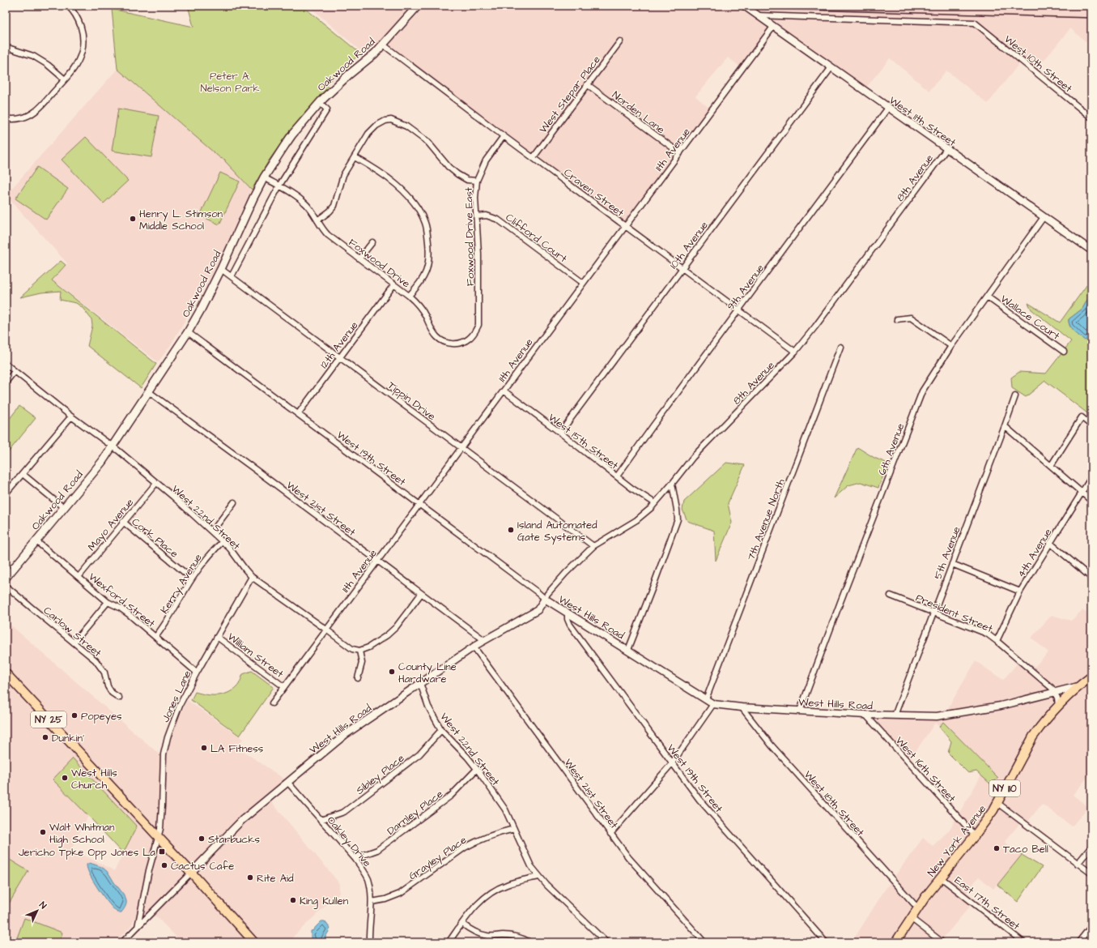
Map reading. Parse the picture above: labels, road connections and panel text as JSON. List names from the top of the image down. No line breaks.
{"streets":{"main road":["Oakwood Road","NY 25","NY 110","New York Avenue"],"street":["West 10th Street","West Stepar Place","Norden Lane","West 11th Street","11th Avenue","8th Avenue","Craven Street","Foxwood Drive East","Clifford Court","10th Avenue","Foxwood Drive","9th Avenue","Wallace Court","12th Avenue","Tippin Drive","West 15th Street","6th Avenue","West 19th Street","West 21st Street","West 22nd Street","7th Avenue North","Mayo Avenue","Cork Place","5th Avenue","4th Avenue","Kerry Avenue","Wexford Street","President Street","West Hills Road","Carlow Street","William Street","Jones Lane","West 16th Street","Sibley Place","West 18th Street","Darnley Place","Oakley Drive","Grayley Place","East 17th Street"]},"crossings":[["West 10th Street","West 11th Street"],["Oakwood Road","Craven Street"],["Oakwood Road","Foxwood Drive"],["Oakwood Road","Tippin Drive"],["Oakwood Road","West 19th Street"],["Oakwood Road","West 21st Street"],["Oakwood Road","West 22nd Street"],["Oakwood Road","Wexford Street"],["West Stepar Place","Norden Lane"],["West Stepar Place","Craven Street"],["Norden Lane","11th Avenue"],["West 11th Street","11th Avenue"],["West 11th Street","8th Avenue"],["West 11th Street","10th Avenue"],["West 11th Street","9th Avenue"],["West 11th Street","6th Avenue"],["11th Avenue","Craven Street"],["11th Avenue","Clifford Court"],["11th Avenue","Tippin Drive"],["11th Avenue","West 15th Street"],["11th Avenue","West 19th Street"],["11th Avenue","West 21st Street"],["11th Avenue","West 22nd Street"],["11th Avenue","William Street"],["8th Avenue","Craven Street"],["8th Avenue","Tippin Drive"],["8th Avenue","West 15th Street"],["8th Avenue","West 19th Street"],["8th Avenue","West Hills Road"],["Craven Street","Foxwood Drive East"],["Craven Street","10th Avenue"],["Craven Street","9th Avenue"],["Foxwood Drive East","Clifford Court"],["Foxwood Drive East","Foxwood Drive"],["10th Avenue","West 15th Street"],["Foxwood Drive","12th Avenue"],["9th Avenue","West 15th Street"],["Wallace Court","6th Avenue"],["12th Avenue","Tippin Drive"],["12th Avenue","West 19th Street"],["6th Avenue","West Hills Road"],["West 19th Street","West Hills Road"],["West 21st Street","West Hills Road"],["West 22nd Street","Mayo Avenue"],["West 22nd Street","Kerry Avenue"],["West 22nd Street","West Hills Road"],["West 22nd Street","Jones Lane"],["West 22nd Street","Sibley Place"],["West 22nd Street","Darnley Place"],["West 22nd Street","Grayley Place"],["7th Avenue North","West Hills Road"],["Mayo Avenue","Cork Place"],["Mayo Avenue","Wexford Street"],["Cork Place","Kerry Avenue"],["5th Avenue","President Street"],["5th Avenue","West Hills Road"],["4th Avenue","President Street"],["Kerry Avenue","Wexford Street"],["Wexford Street","Jones Lane"],["President Street","West Hills Road"],["President Street","New York Avenue"],["West Hills Road","Jones Lane"],["West Hills Road","NY 25"],["West Hills Road","West 16th Street"],["West Hills Road","West 18th Street"],["West Hills Road","New York Avenue"],["West Hills Road","Oakley Drive"],["William Street","Jones Lane"],["Jones Lane","NY 25"],["West 16th Street","New York Avenue"],["Sibley Place","Oakley Drive"],["West 18th Street","New York Avenue"],["Darnley Place","Oakley Drive"],["New York Avenue","East 17th Street"],["Oakley Drive","Grayley Place"]],"parks":["Peter A. Nelson Park"],"places":{"other":["Henry L. Stimson Middle School","Island Automated Gate Systems","County Line Hardware","Popeyes","Dunkin'","LA Fitness","West Hills Church","Walt Whitman High School","Starbucks","Taco Bell","Cactus Cafe","Rite Aid","King Kullen"],"transit":["Jericho Tpke Opp Jones La"]},"north":"top right"}
